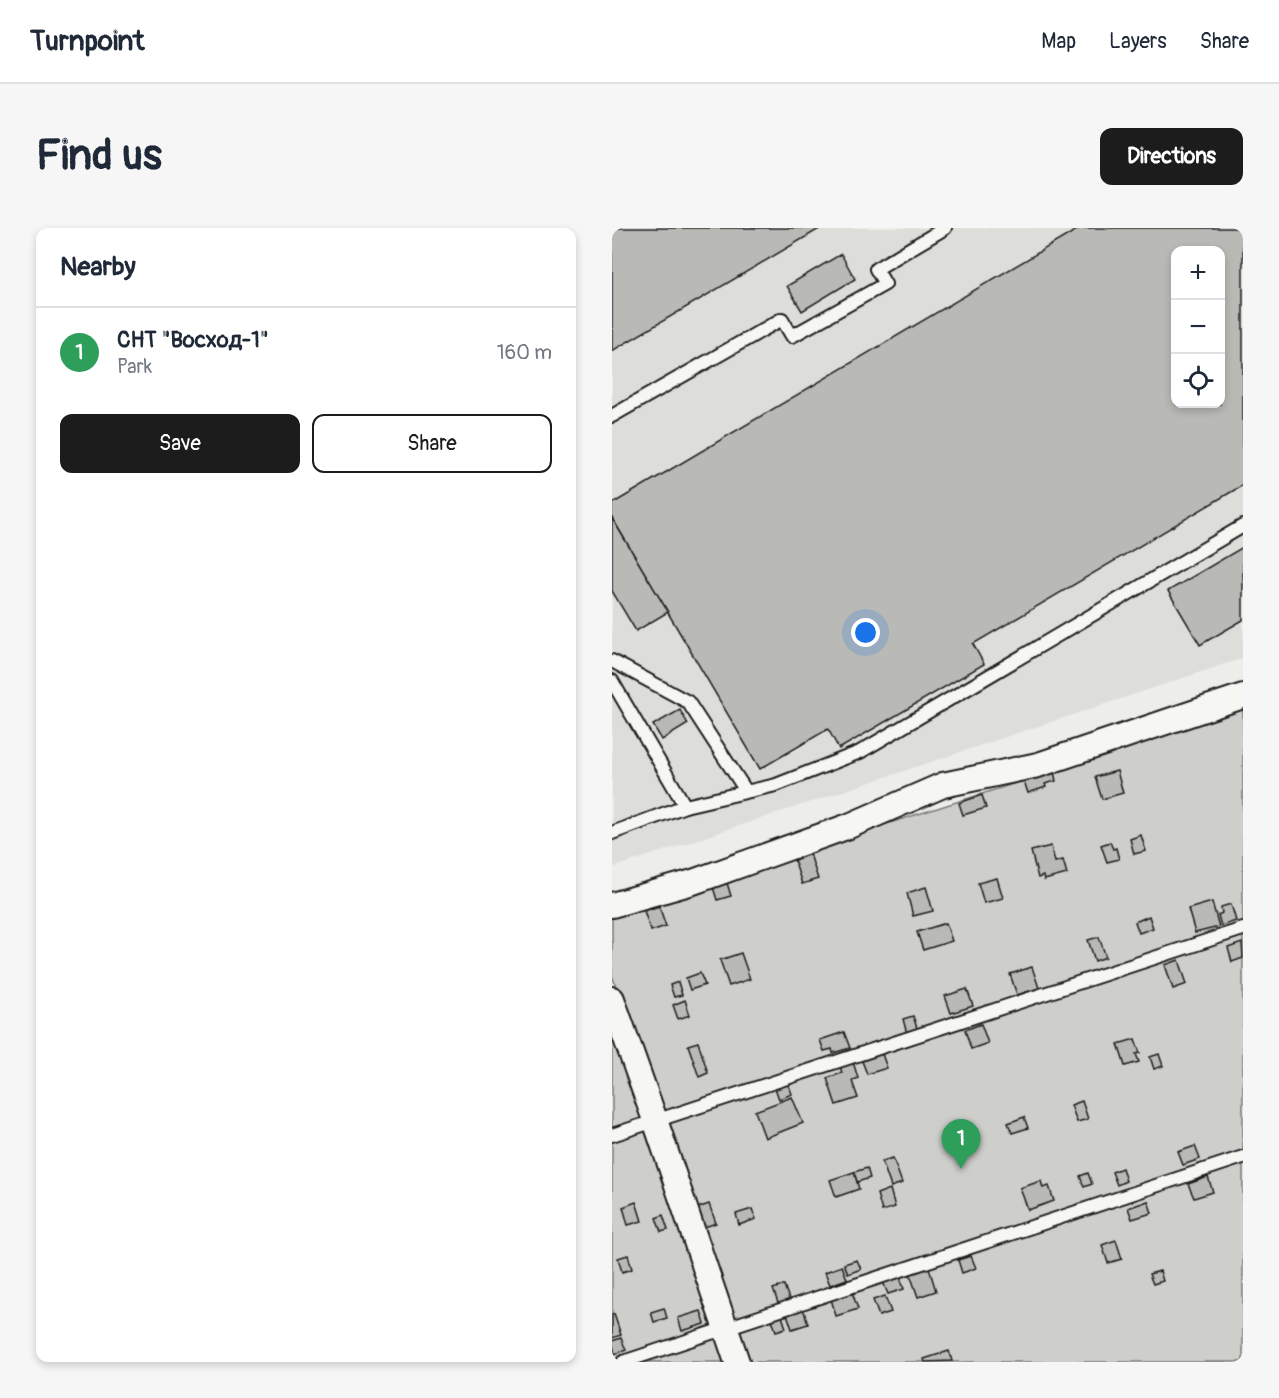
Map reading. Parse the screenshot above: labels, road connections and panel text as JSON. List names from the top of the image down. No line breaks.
{"page":{"header":"Turnpoint","nav":["Map","Layers","Share"],"buttons":["Directions",["Save","Share"]],"title":"Find us","heading":"Nearby","map_buttons":["+","−"],"list":[{"mark":"1","name":"СНТ \"Восход-1\"","note":"Park","value":"160 m"}],"pins":"1"}}
